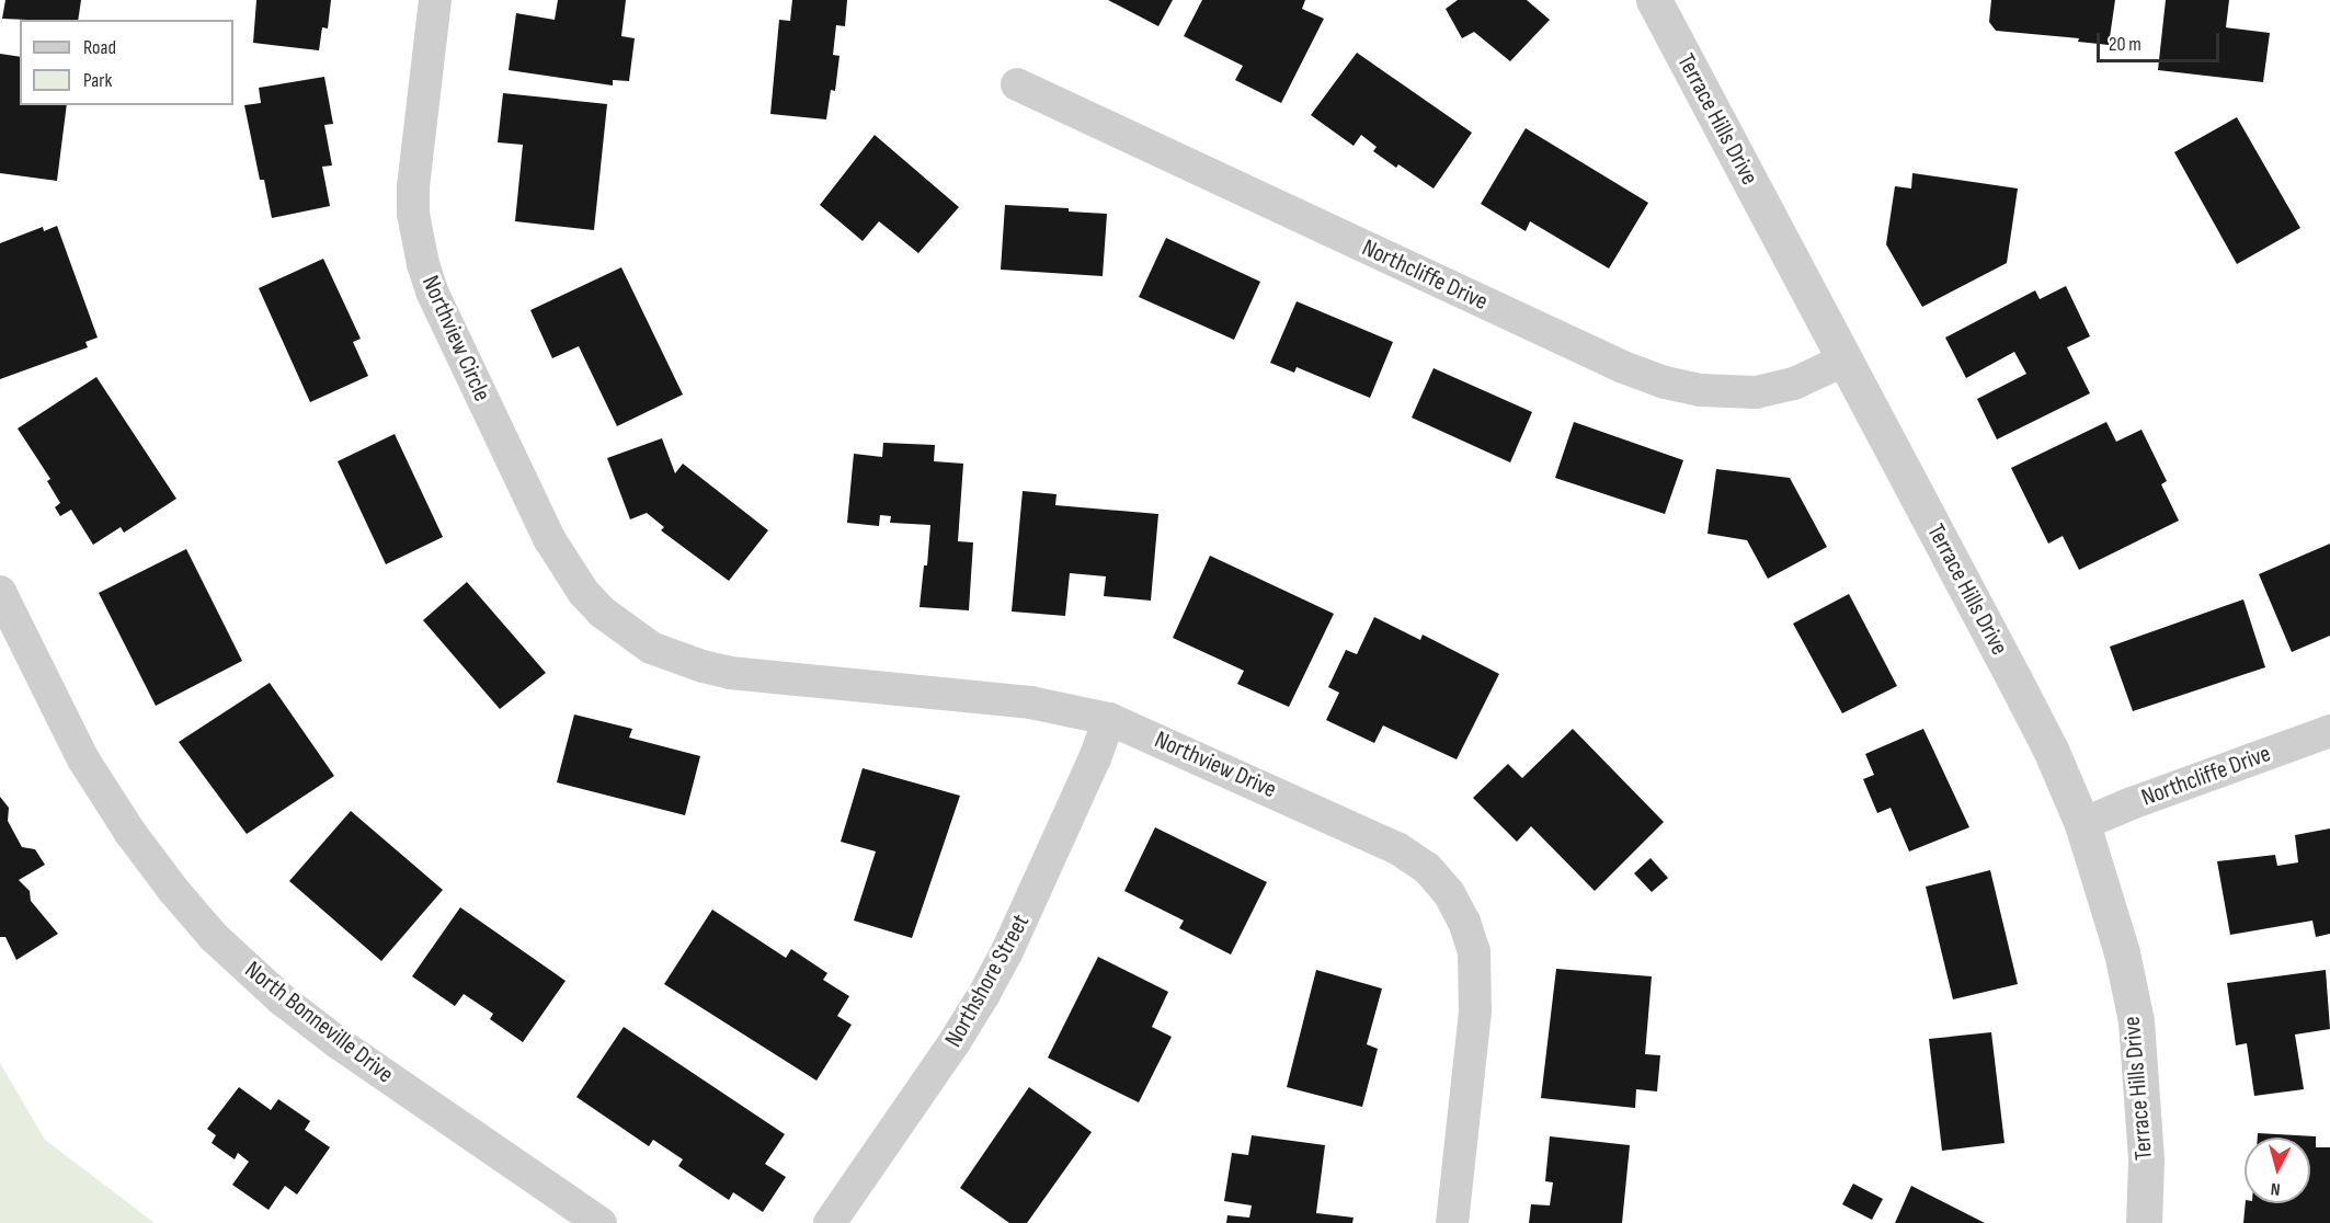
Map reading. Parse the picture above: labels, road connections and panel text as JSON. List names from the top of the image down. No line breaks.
{"streets":{"street":["Terrace Hills Drive","Northcliffe Drive","Northview Circle","Northview Drive","Northshore Street","North Bonneville Drive"]},"crossings":[["Terrace Hills Drive","Northcliffe Drive"],["Northview Circle","Northview Drive"],["Northview Drive","Northshore Street"]],"legend":["Road","Park"],"scale_bar":"20 m","north":"bottom"}
